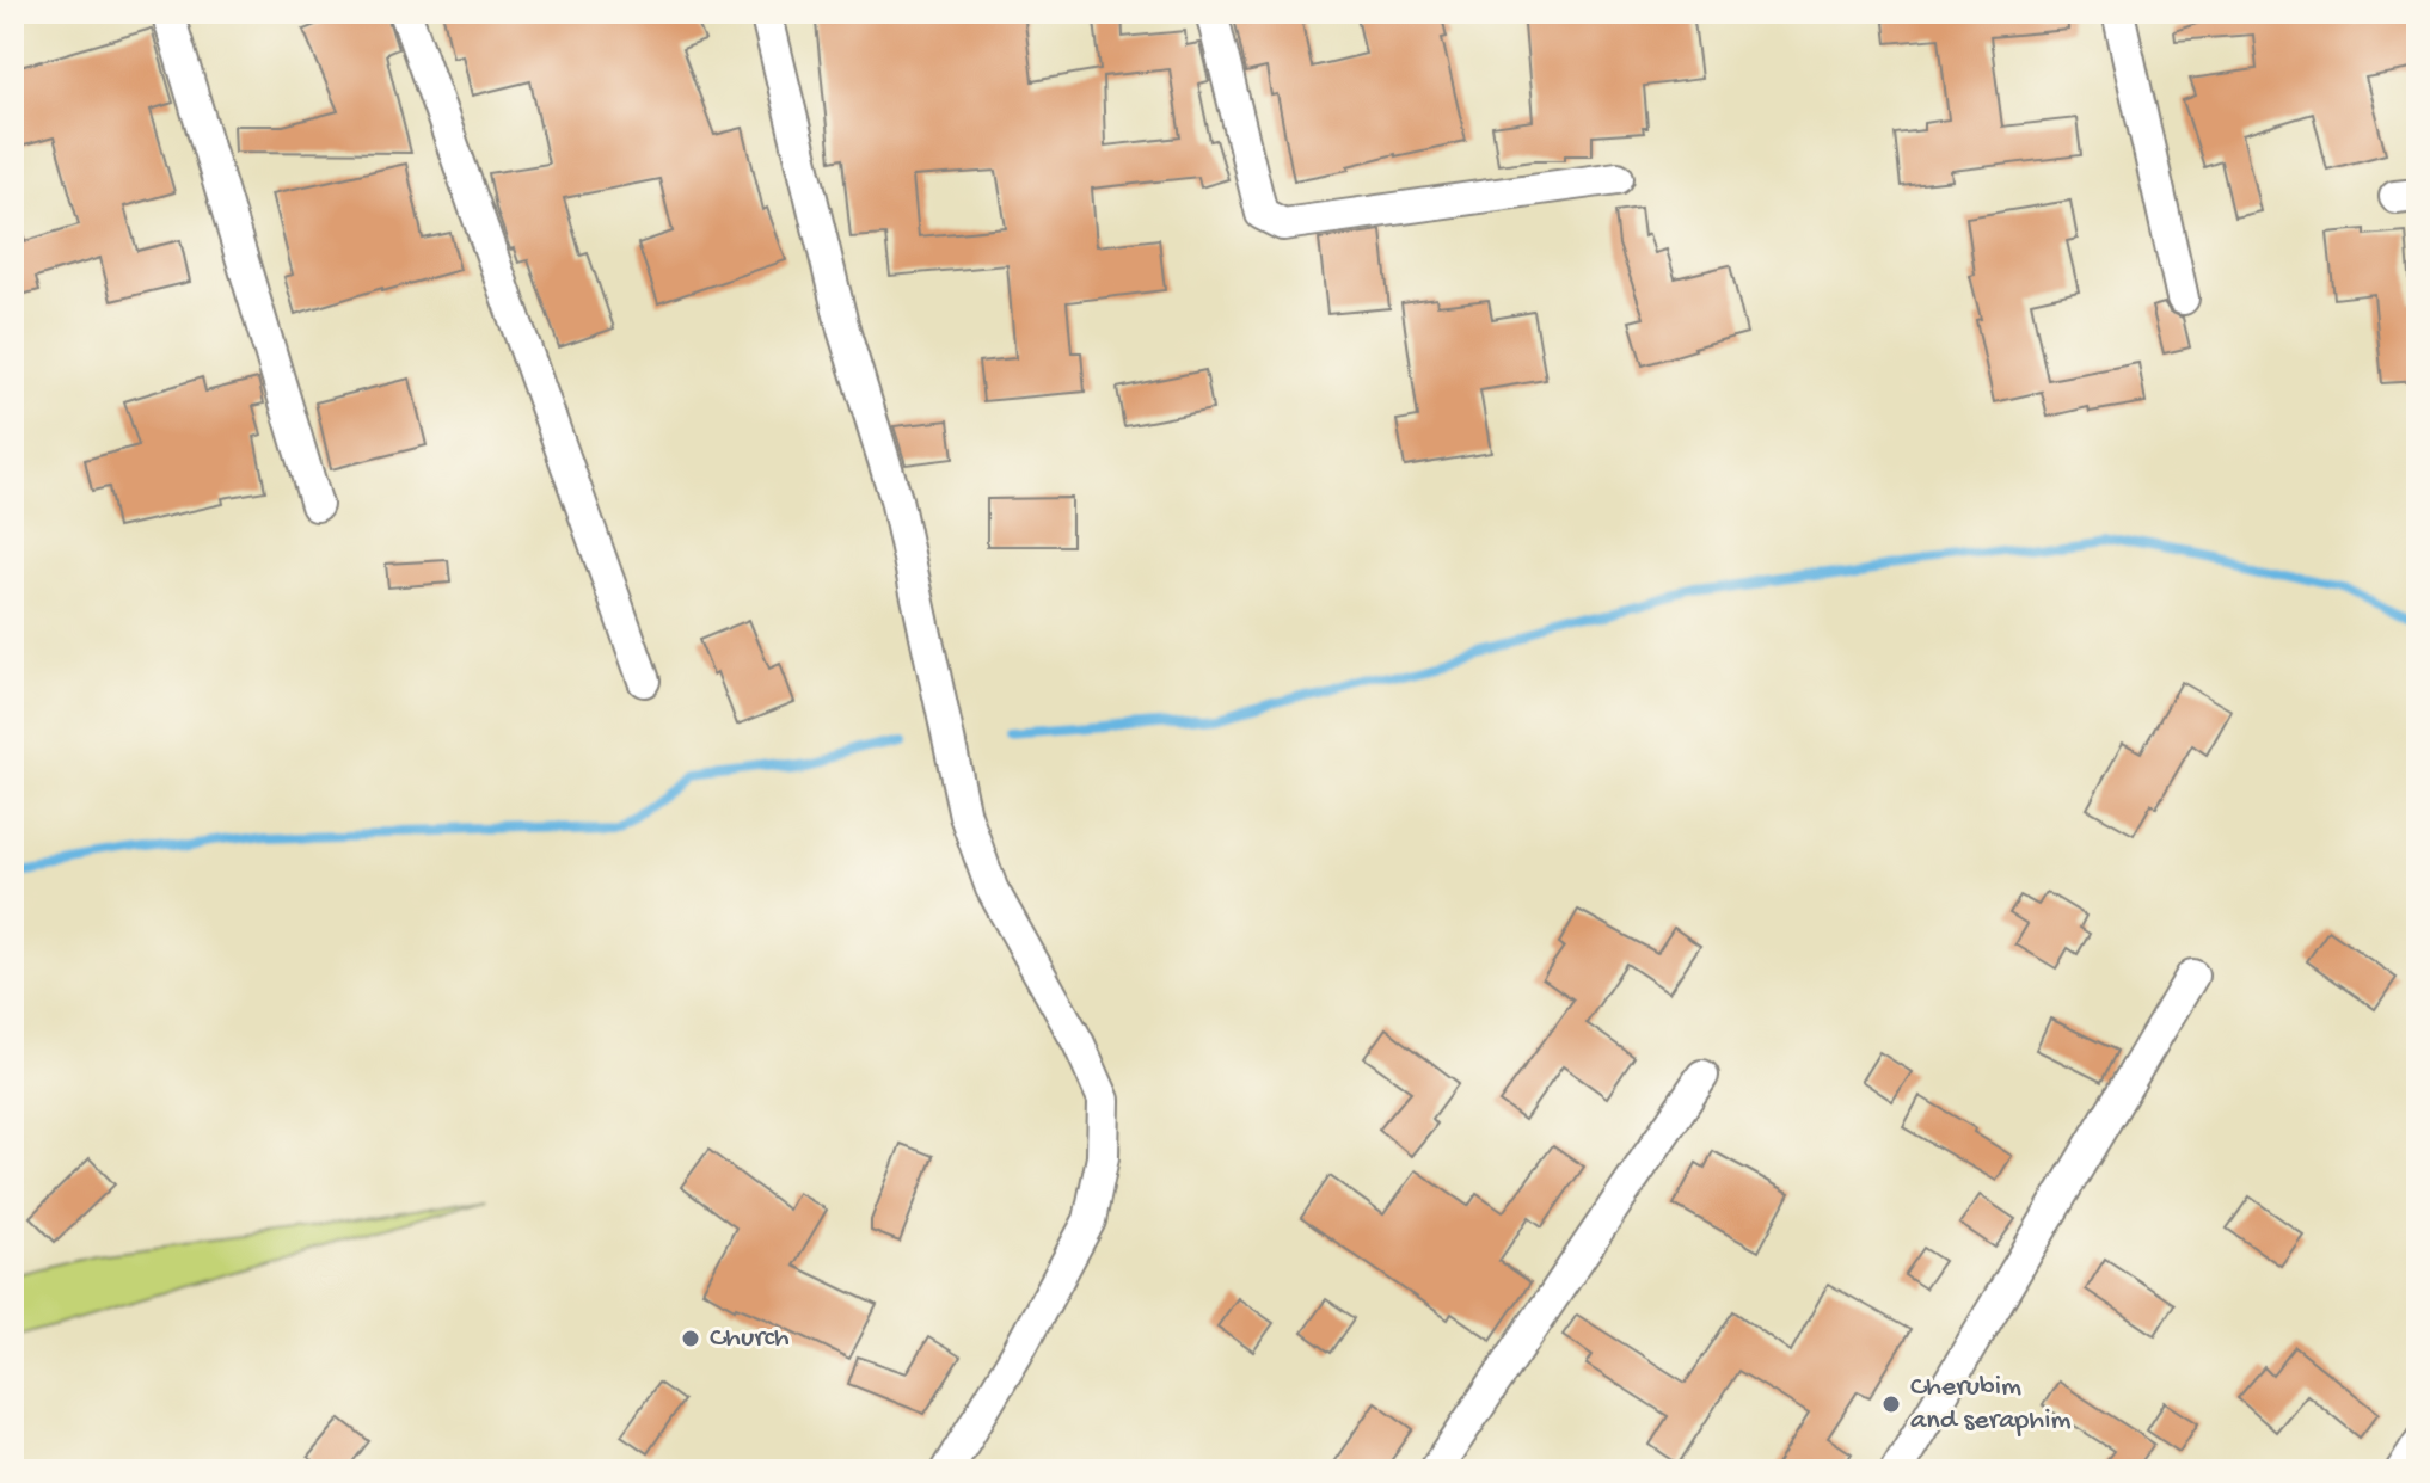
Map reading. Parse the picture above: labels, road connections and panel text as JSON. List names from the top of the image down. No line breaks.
{"places":["Church","Cherubim and seraphim"]}
